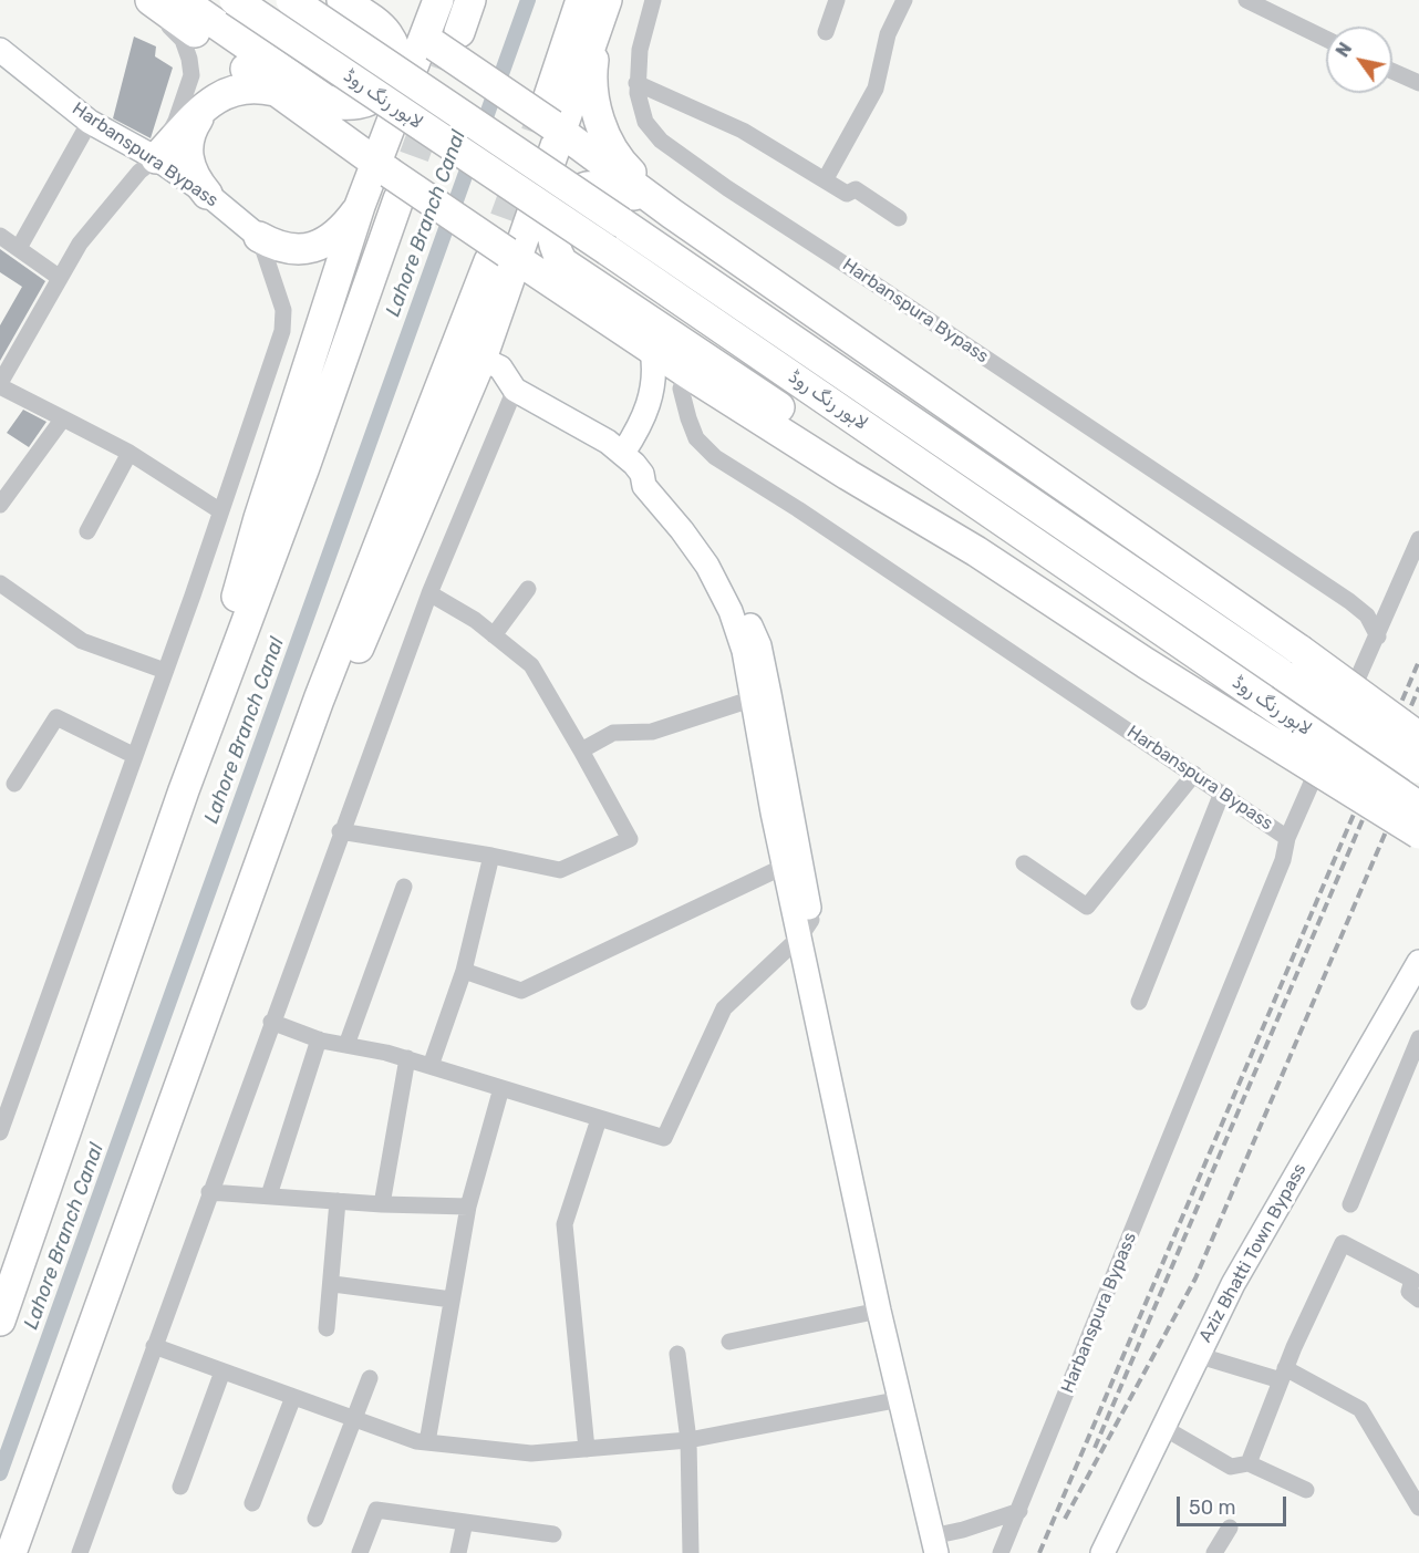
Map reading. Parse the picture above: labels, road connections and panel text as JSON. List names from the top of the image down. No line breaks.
{"streets":{"highway":["لاہور رنگ روڈ"],"main road":["Harbanspura Bypass","Aziz Bhatti Town Bypass"]},"water":["Lahore Branch Canal"],"scale_bar":"50 m","north":"top left"}
